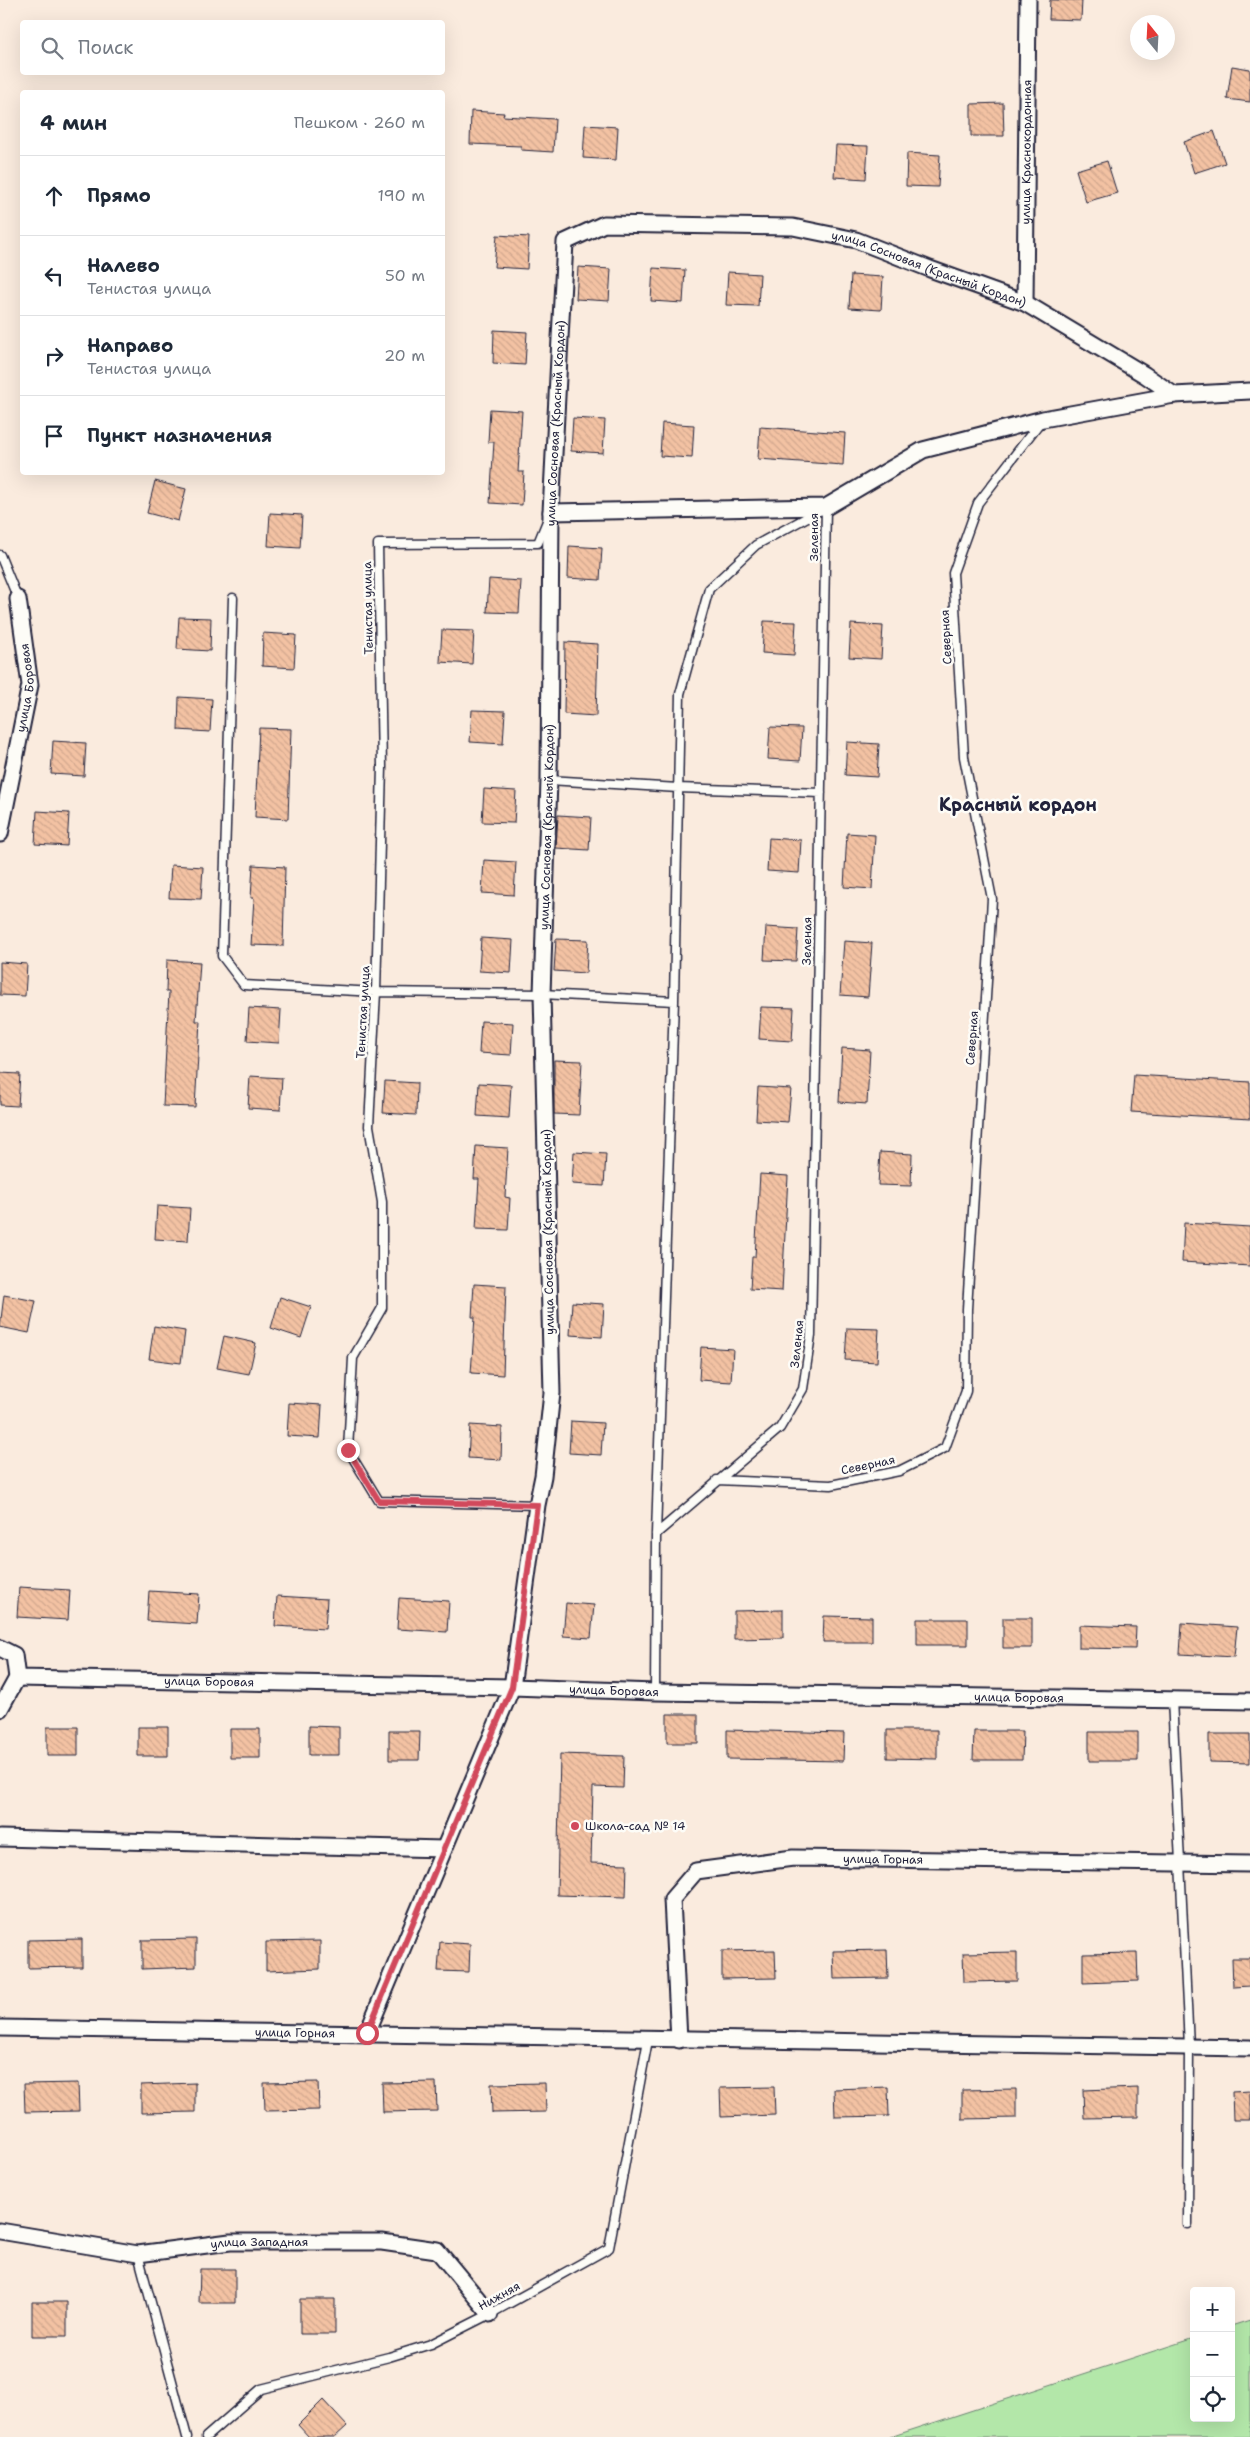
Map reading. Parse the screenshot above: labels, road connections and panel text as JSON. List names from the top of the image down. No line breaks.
{"streets":{"street":["улица Краснокордонная","улица Сосновая (Красный Кордон)","улица Боровая","улица Горная","улица Западная"],"lane":["Зеленая","Тенистая улица","Северная","Нижняя"]},"crossings":[["улица Краснокордонная","улица Сосновая (Красный Кордон)"],["улица Сосновая (Красный Кордон)","Тенистая улица"],["улица Сосновая (Красный Кордон)","улица Боровая"],["улица Сосновая (Красный Кордон)","улица Горная"],["Зеленая","Северная"],["Зеленая","улица Боровая"],["улица Горная","Нижняя"],["улица Западная","Нижняя"]],"districts":["Красный кордон"],"places":["Школа-сад № 14"],"north":"top","page":{"search":"Поиск","heading":["4 мин","Пешком · 260 m"],"list":[["Прямо","190 m"],["Налево","Тенистая улица","50 m"],["Направо","Тенистая улица","20 m"],"Пункт назначения"],"map_buttons":["+","−"]}}
